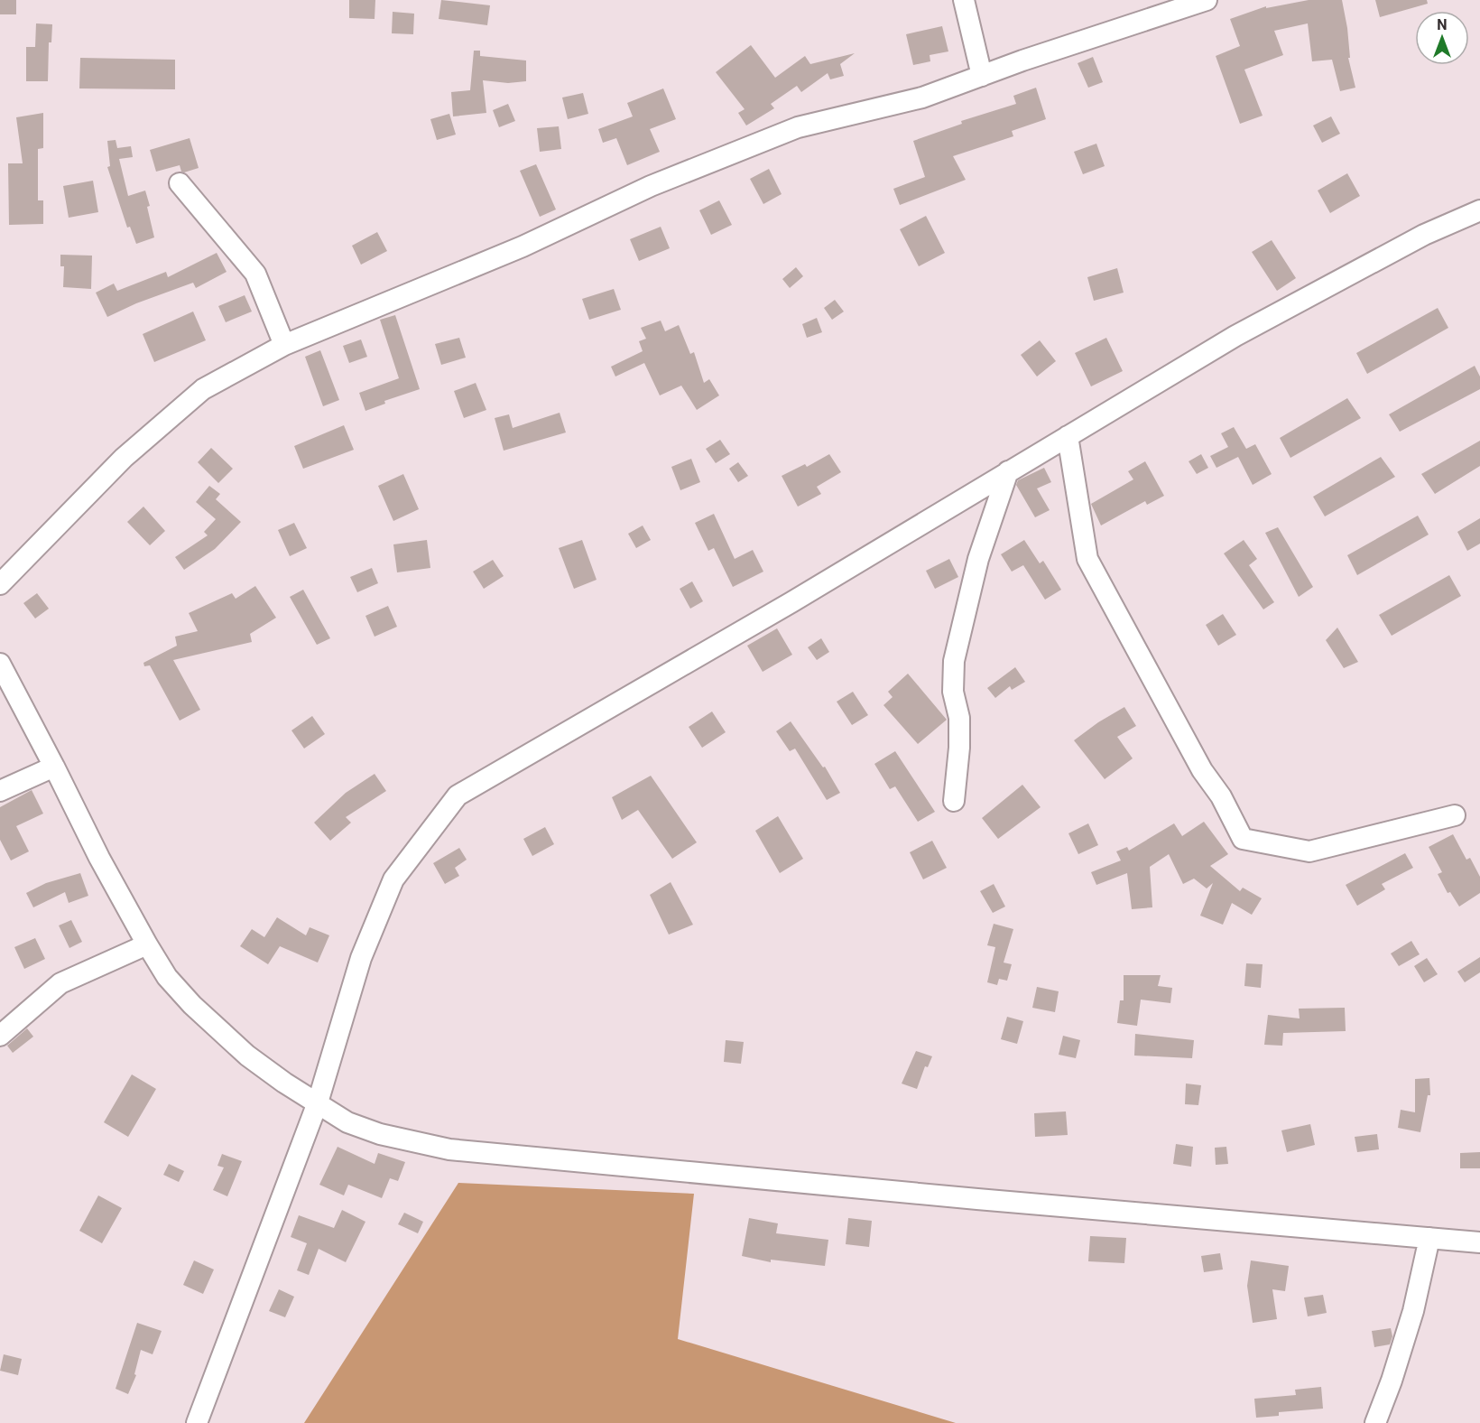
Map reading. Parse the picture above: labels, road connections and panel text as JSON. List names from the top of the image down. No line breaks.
{"north":"top"}
